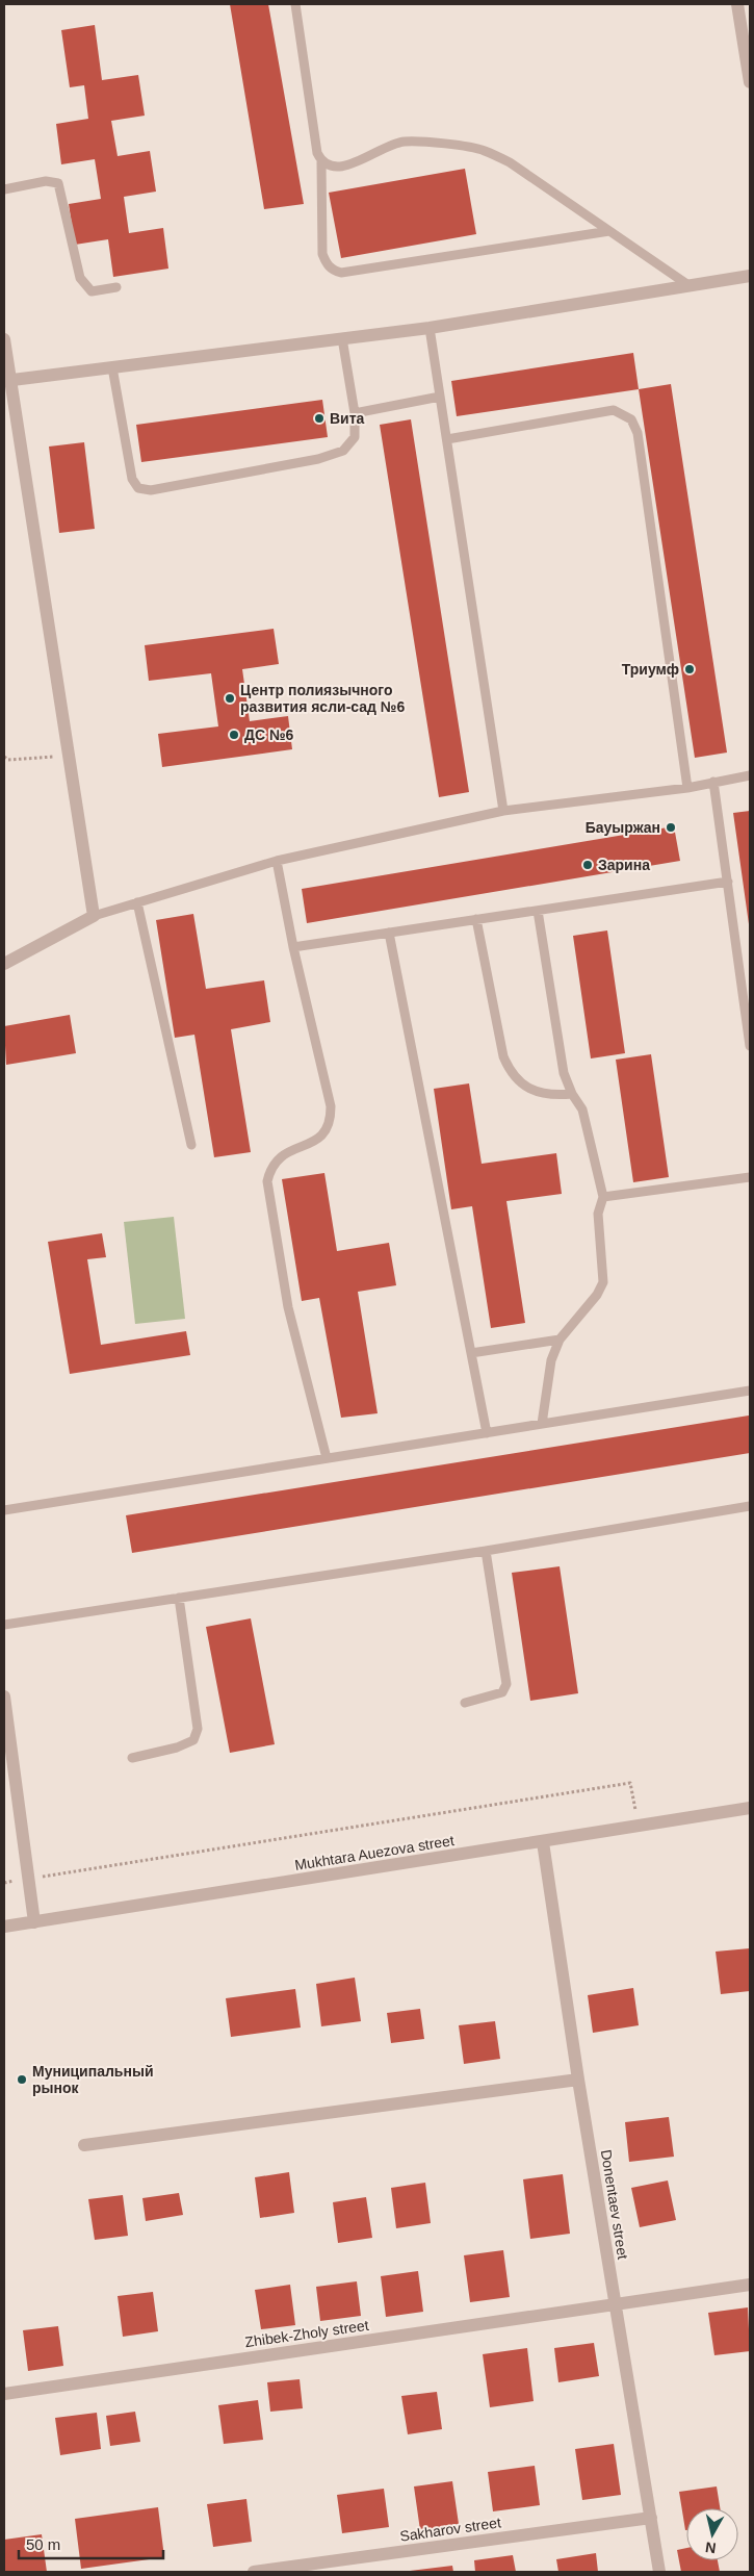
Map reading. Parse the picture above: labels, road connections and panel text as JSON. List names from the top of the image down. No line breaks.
{"streets":{"street":["Mukhtara Auezova street","Donentaev street","Zhibek-Zholy street","Sakharov street"]},"crossings":[["Mukhtara Auezova street","Donentaev street"],["Donentaev street","Zhibek-Zholy street"],["Donentaev street","Sakharov street"]],"places":["Вита","Триумф","Центр полиязычного развития ясли-сад №6","ДС №6","Бауыржан","Зарина","Муниципальный рынок"],"scale_bar":"50 m","north":"bottom"}
